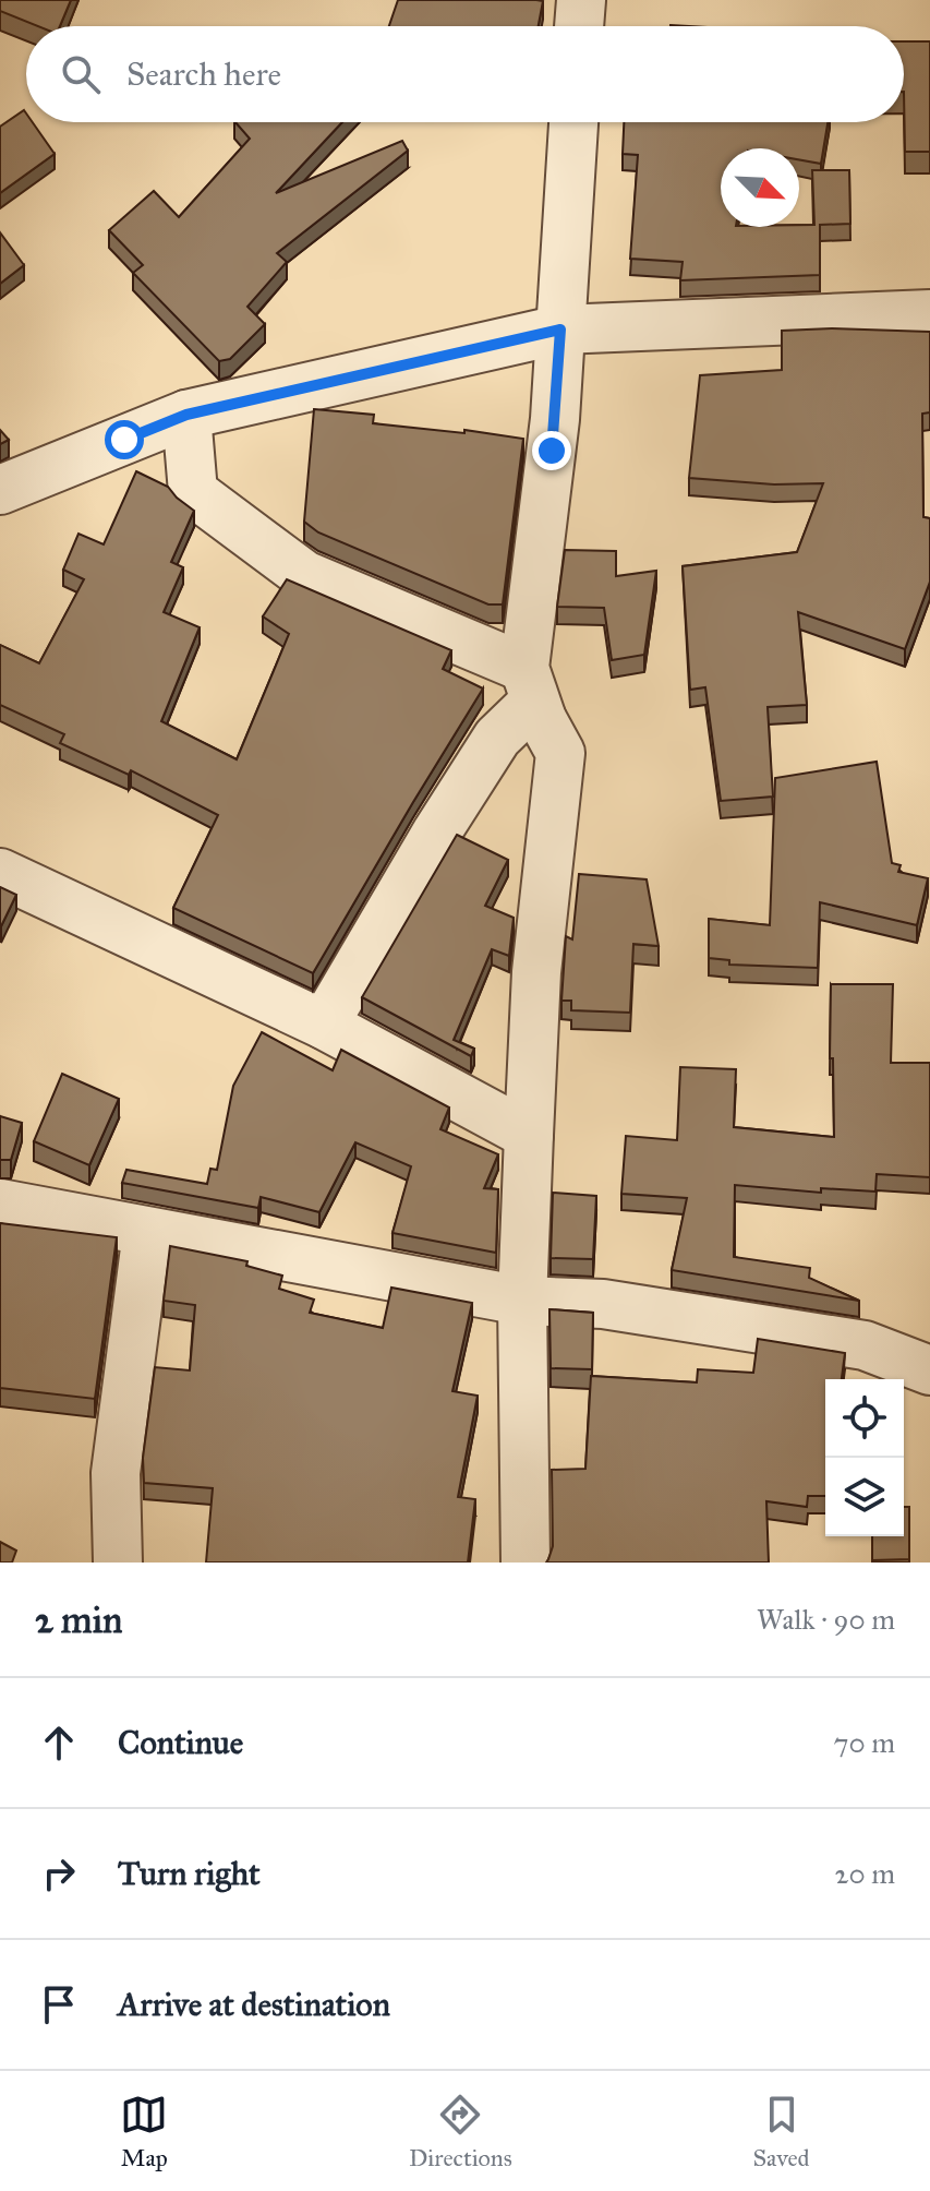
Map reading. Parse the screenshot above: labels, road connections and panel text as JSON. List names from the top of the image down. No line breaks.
{"north":"bottom right","page":{"search":"Search here","heading":["2 min","Walk · 90 m"],"list":[["Continue","70 m"],["Turn right","20 m"],"Arrive at destination"],"nav":["Map","Directions","Saved"]}}
